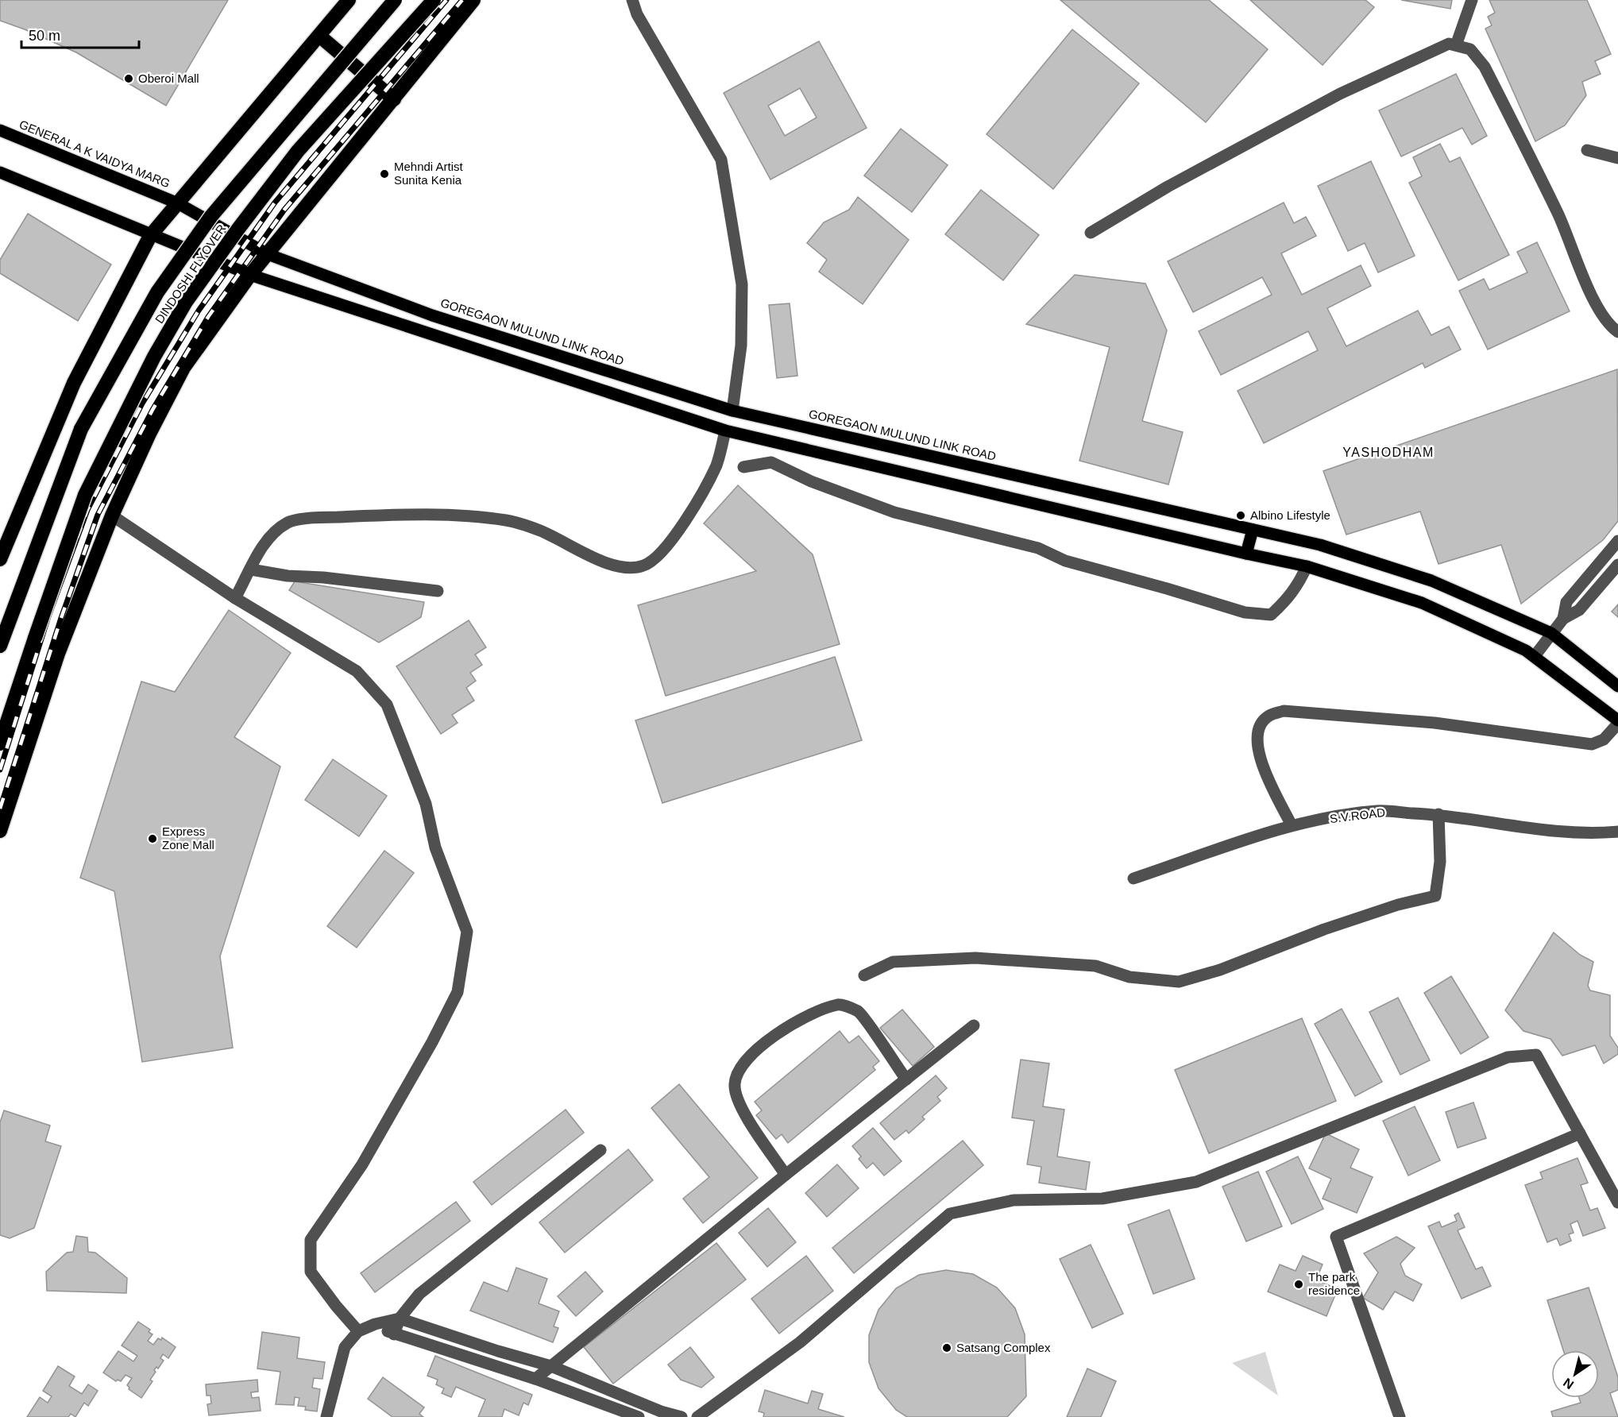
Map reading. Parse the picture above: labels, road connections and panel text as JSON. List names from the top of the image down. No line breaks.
{"streets":{"highway":["DINDOSHI FLYOVER"],"main road":["GENERAL A K VAIDYA MARG","GOREGAON MULUND LINK ROAD"],"street":["S.V.ROAD"]},"crossings":[["GENERAL A K VAIDYA MARG","GOREGAON MULUND LINK ROAD"]],"districts":["YASHODHAM"],"places":["Oberoi Mall","Mehndi Artist Sunita Kenia","Albino Lifestyle","Express Zone Mall","The park residence","Satsang Complex"],"scale_bar":"50 m","north":"bottom left"}
